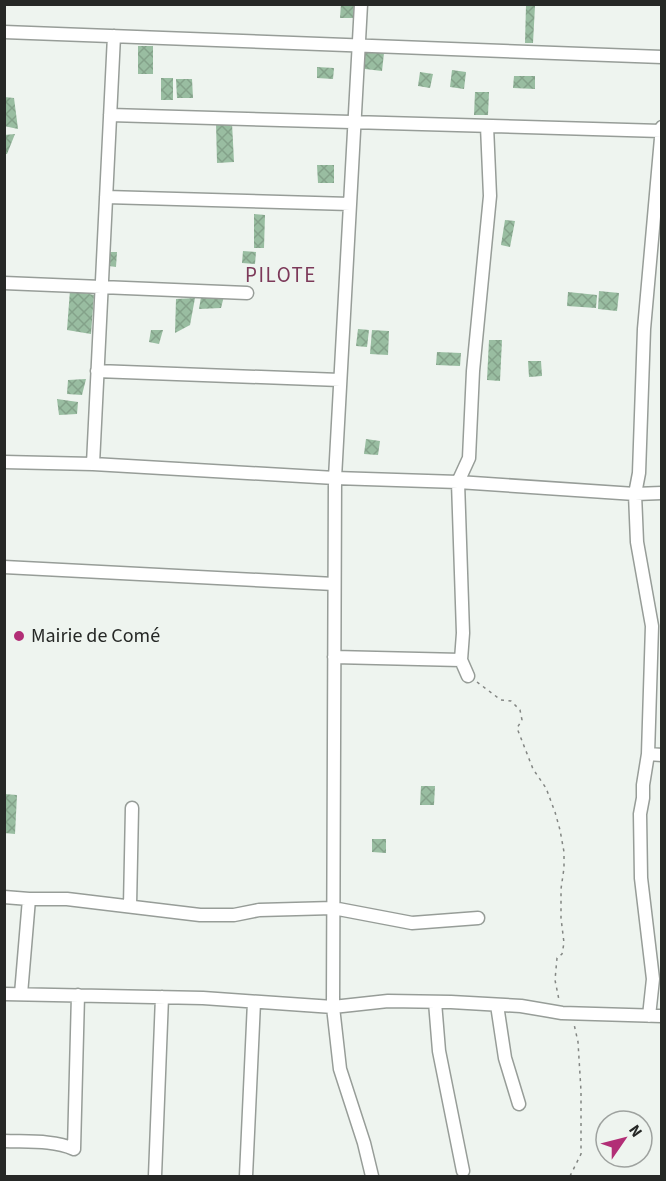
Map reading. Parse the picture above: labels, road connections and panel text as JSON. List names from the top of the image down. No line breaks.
{"districts":["PILOTE"],"places":["Mairie de Comé"],"north":"top right"}
